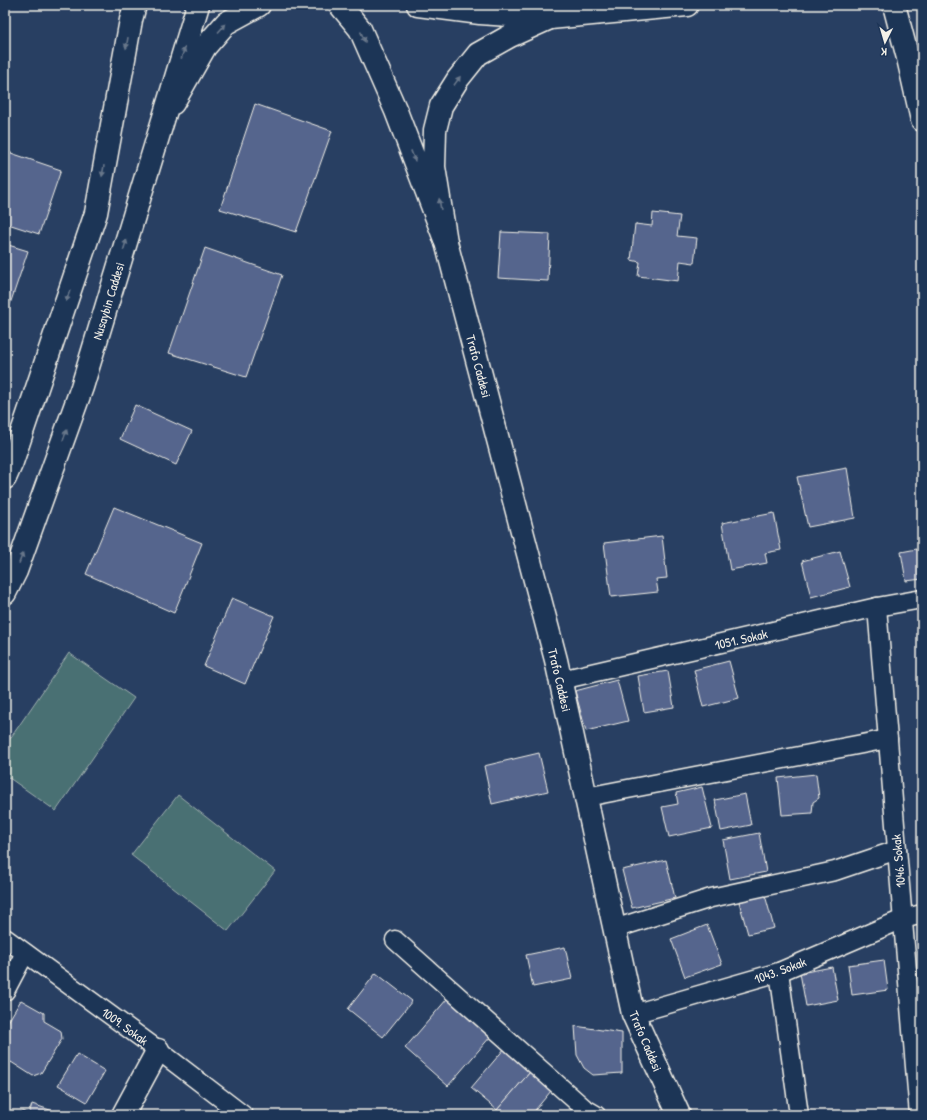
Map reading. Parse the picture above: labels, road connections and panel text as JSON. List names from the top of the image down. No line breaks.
{"streets":{"street":["Nusaybin Caddesi","Trafo Caddesi","1051. Sokak","1046. Sokak","1043. Sokak","1009. Sokak"]},"crossings":[["Trafo Caddesi","1051. Sokak"],["Trafo Caddesi","1043. Sokak"],["1051. Sokak","1046. Sokak"],["1046. Sokak","1043. Sokak"]],"north":"bottom"}
